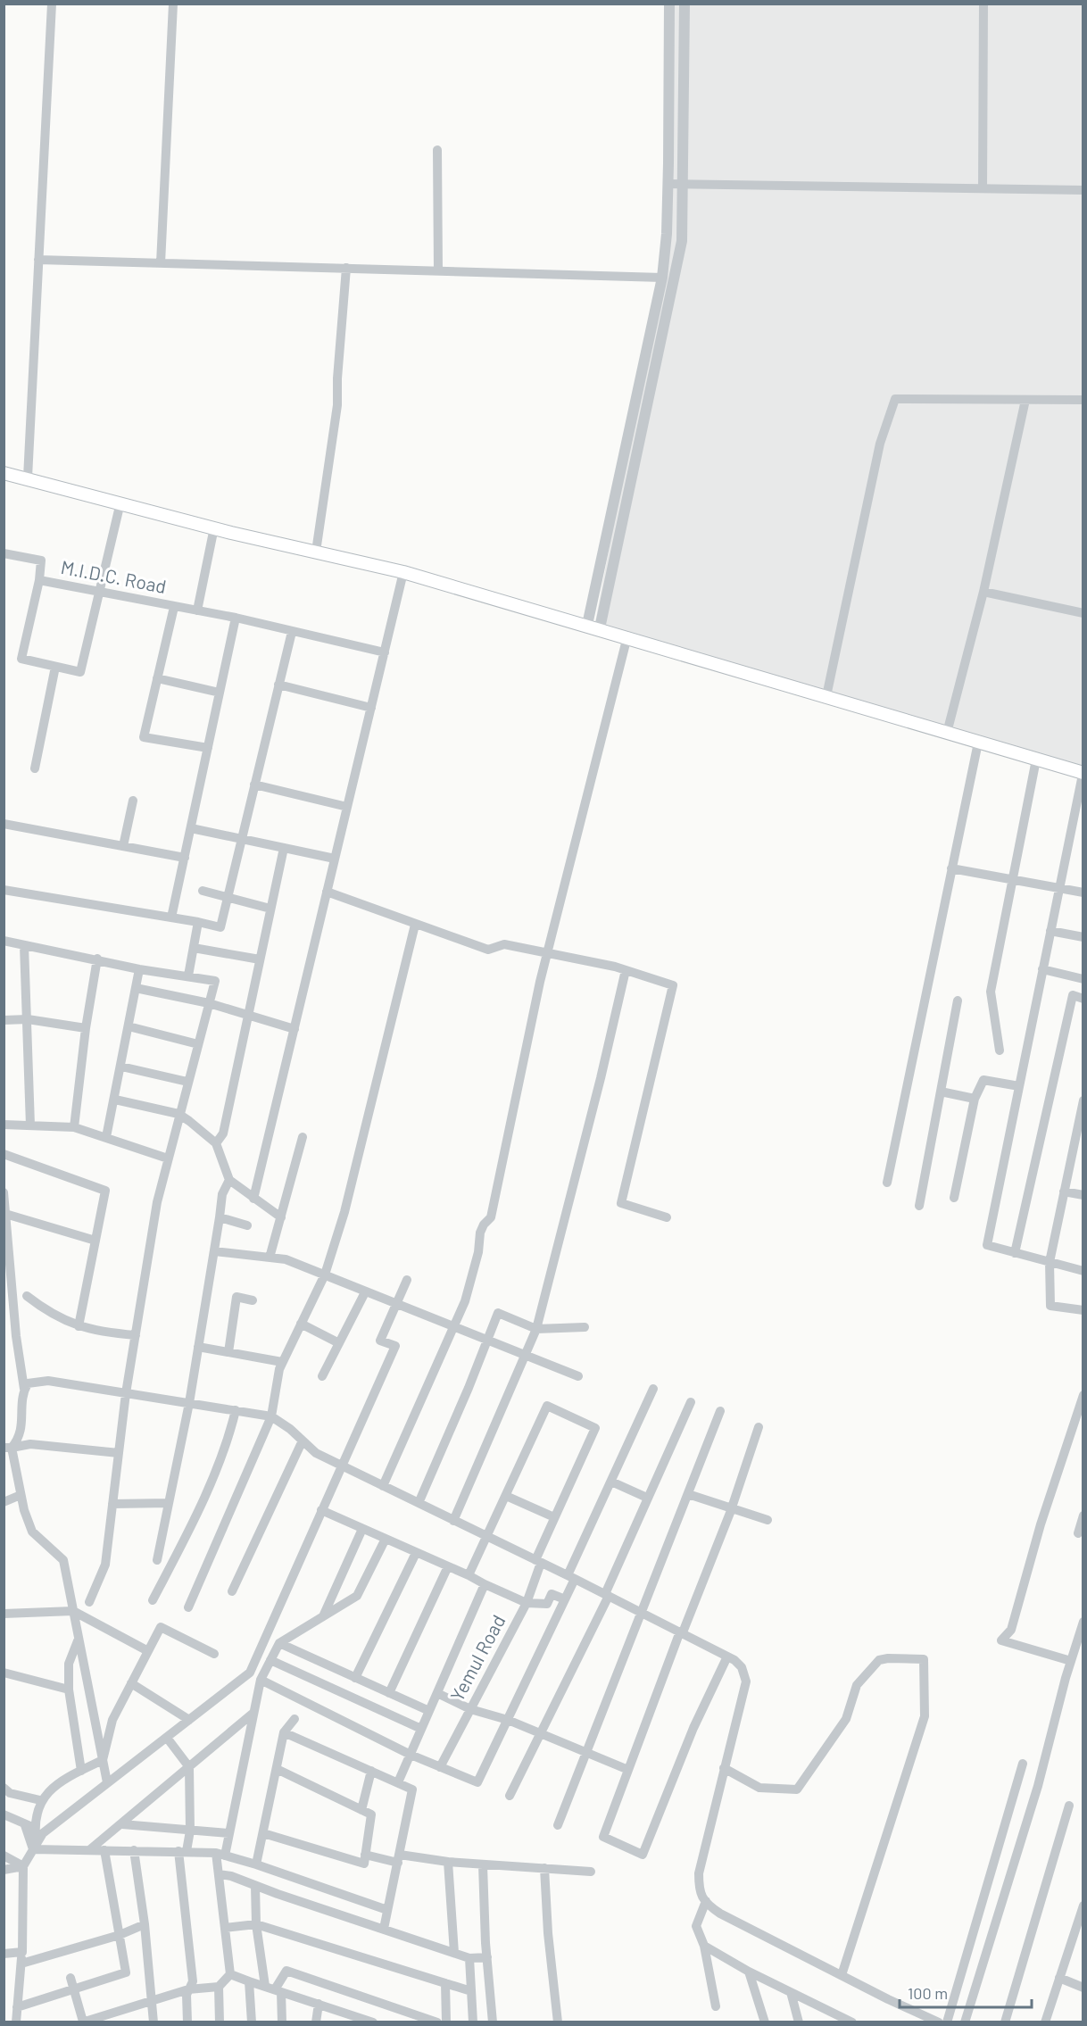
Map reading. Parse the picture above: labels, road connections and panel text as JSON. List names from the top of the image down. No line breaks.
{"streets":{"street":["M.I.D.C. Road","Yemul Road"]},"scale_bar":"100 m"}
